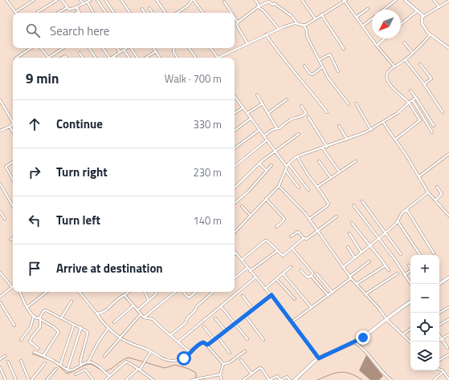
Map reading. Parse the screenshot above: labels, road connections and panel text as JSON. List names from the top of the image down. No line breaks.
{"north":"bottom left","page":{"search":"Search here","heading":["9 min","Walk · 700 m"],"list":[["Continue","330 m"],["Turn right","230 m"],["Turn left","140 m"],"Arrive at destination"],"map_buttons":["+","−"]}}
